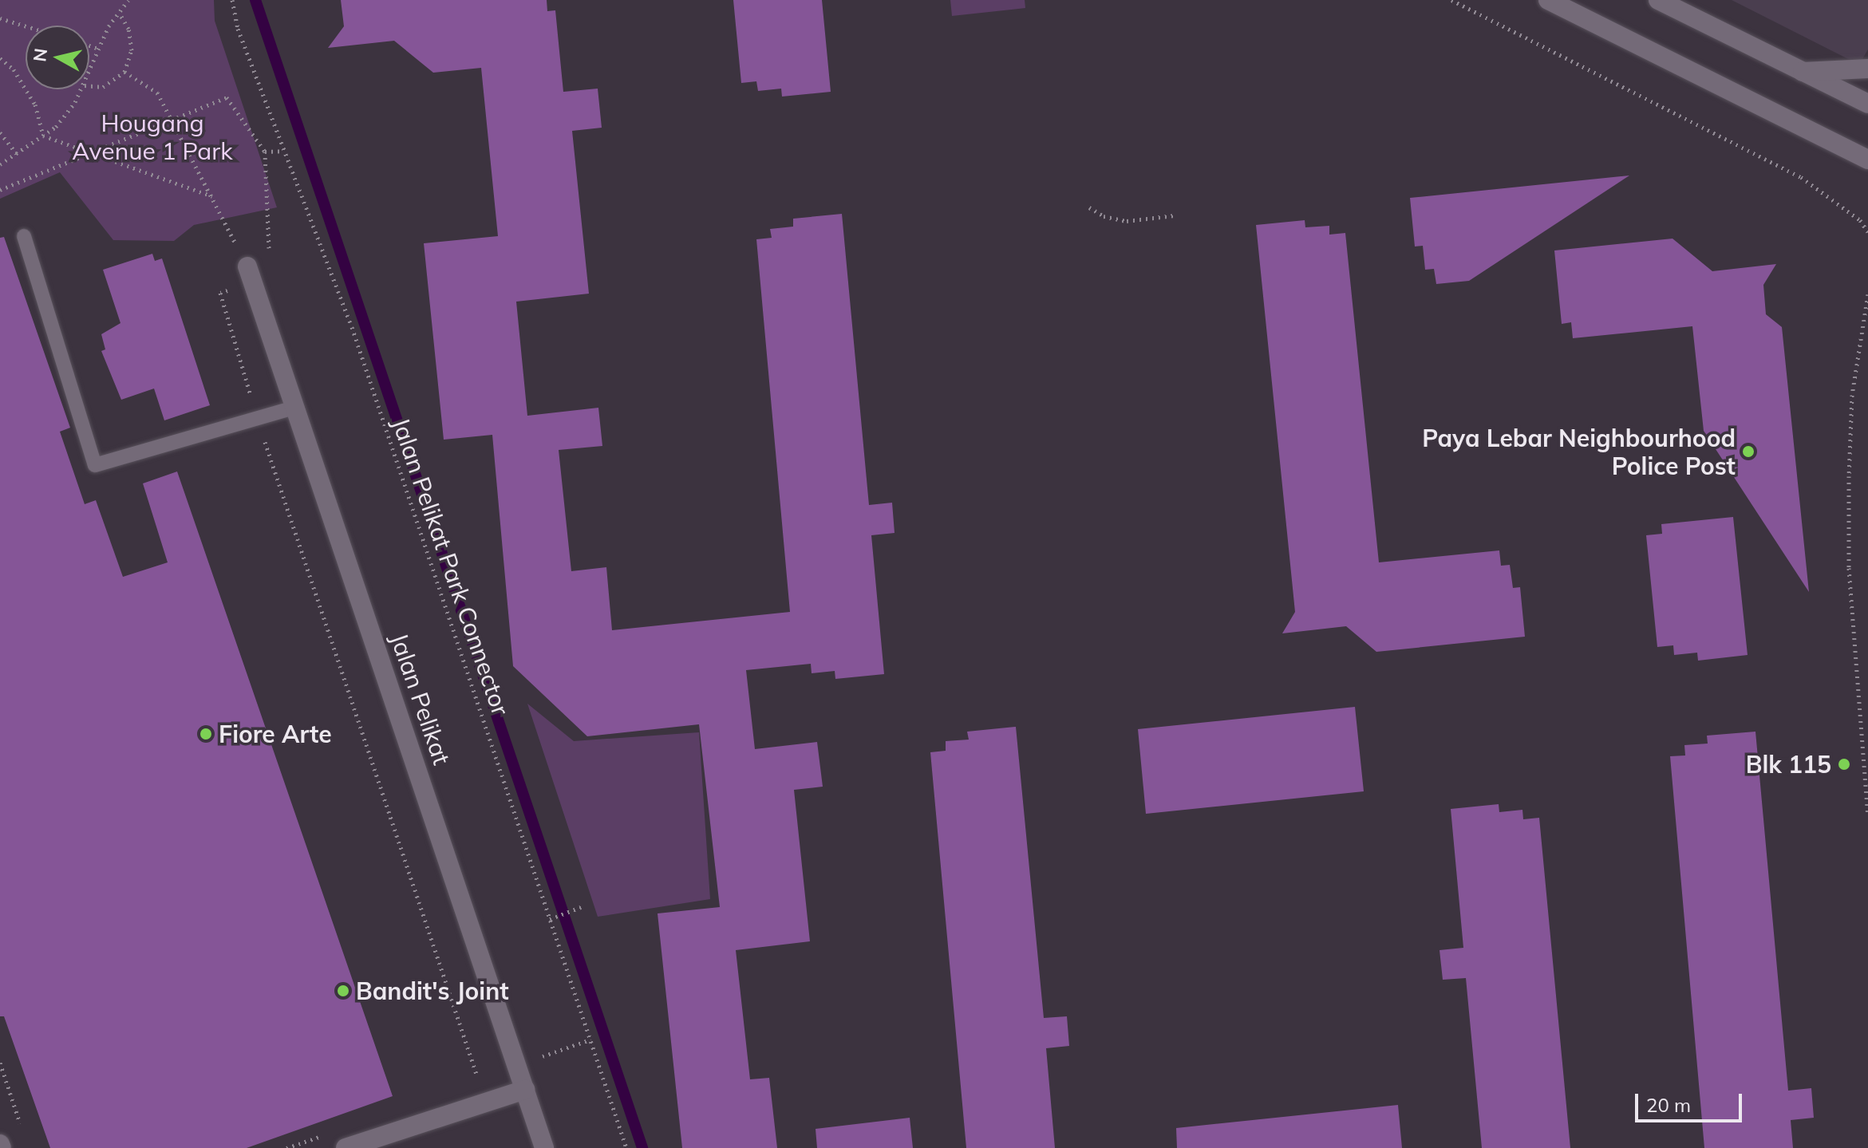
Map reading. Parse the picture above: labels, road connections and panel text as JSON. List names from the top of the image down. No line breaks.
{"streets":{"street":["Jalan Pelikat"],"path":["Jalan Pelikat Park Connector"]},"parks":["Hougang Avenue 1 Park"],"places":["Paya Lebar Neighbourhood Police Post","Fiore Arte","Blk 115","Bandit's Joint"],"scale_bar":"20 m","north":"left"}
